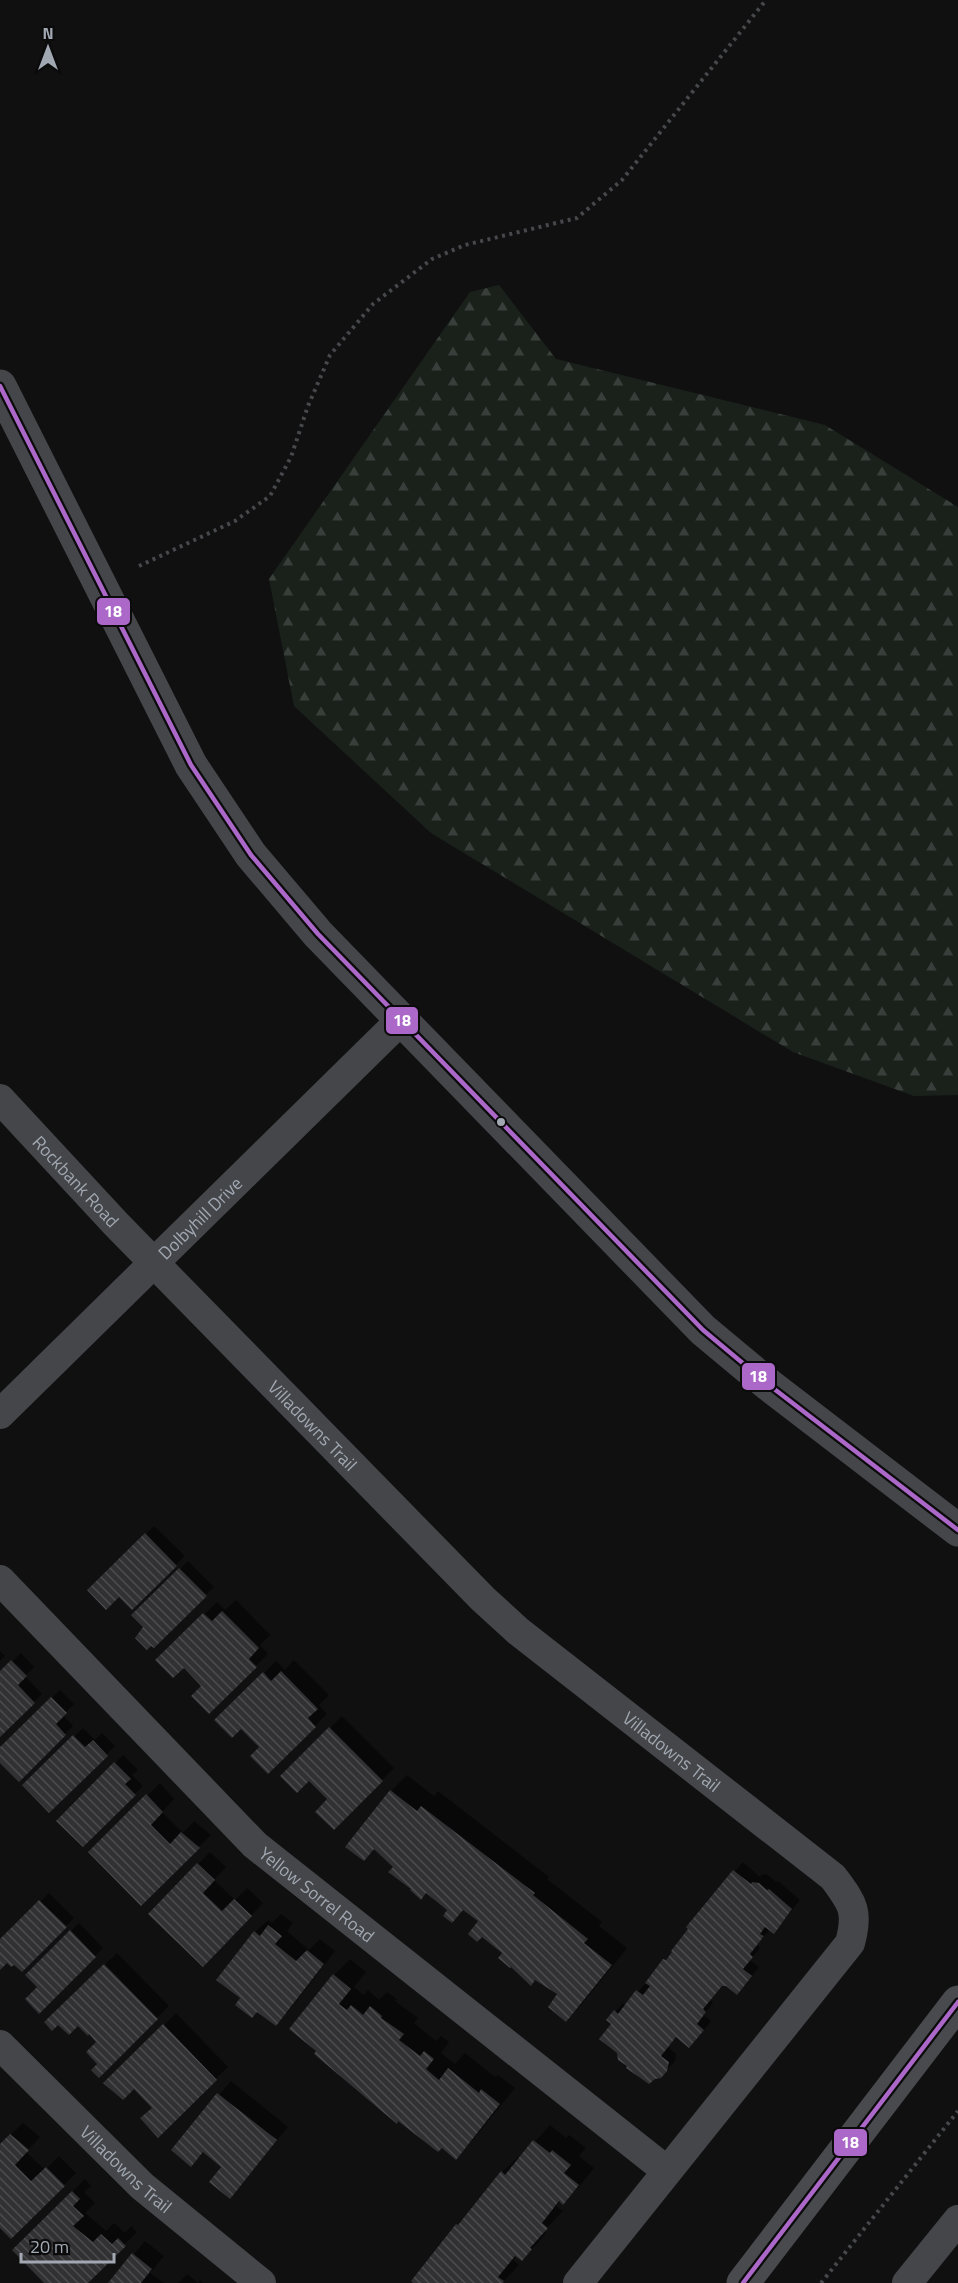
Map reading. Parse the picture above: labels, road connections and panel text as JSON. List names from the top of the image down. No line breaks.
{"streets":{"street":["Rockbank Road","Dolbyhill Drive","Villadowns Trail","Yellow Sorrel Road"]},"crossings":[["Rockbank Road","Dolbyhill Drive"],["Rockbank Road","Villadowns Trail"],["Dolbyhill Drive","Villadowns Trail"],["Villadowns Trail","Yellow Sorrel Road"]],"lines":["transit line 18"],"scale_bar":"20 m","north":"top"}
